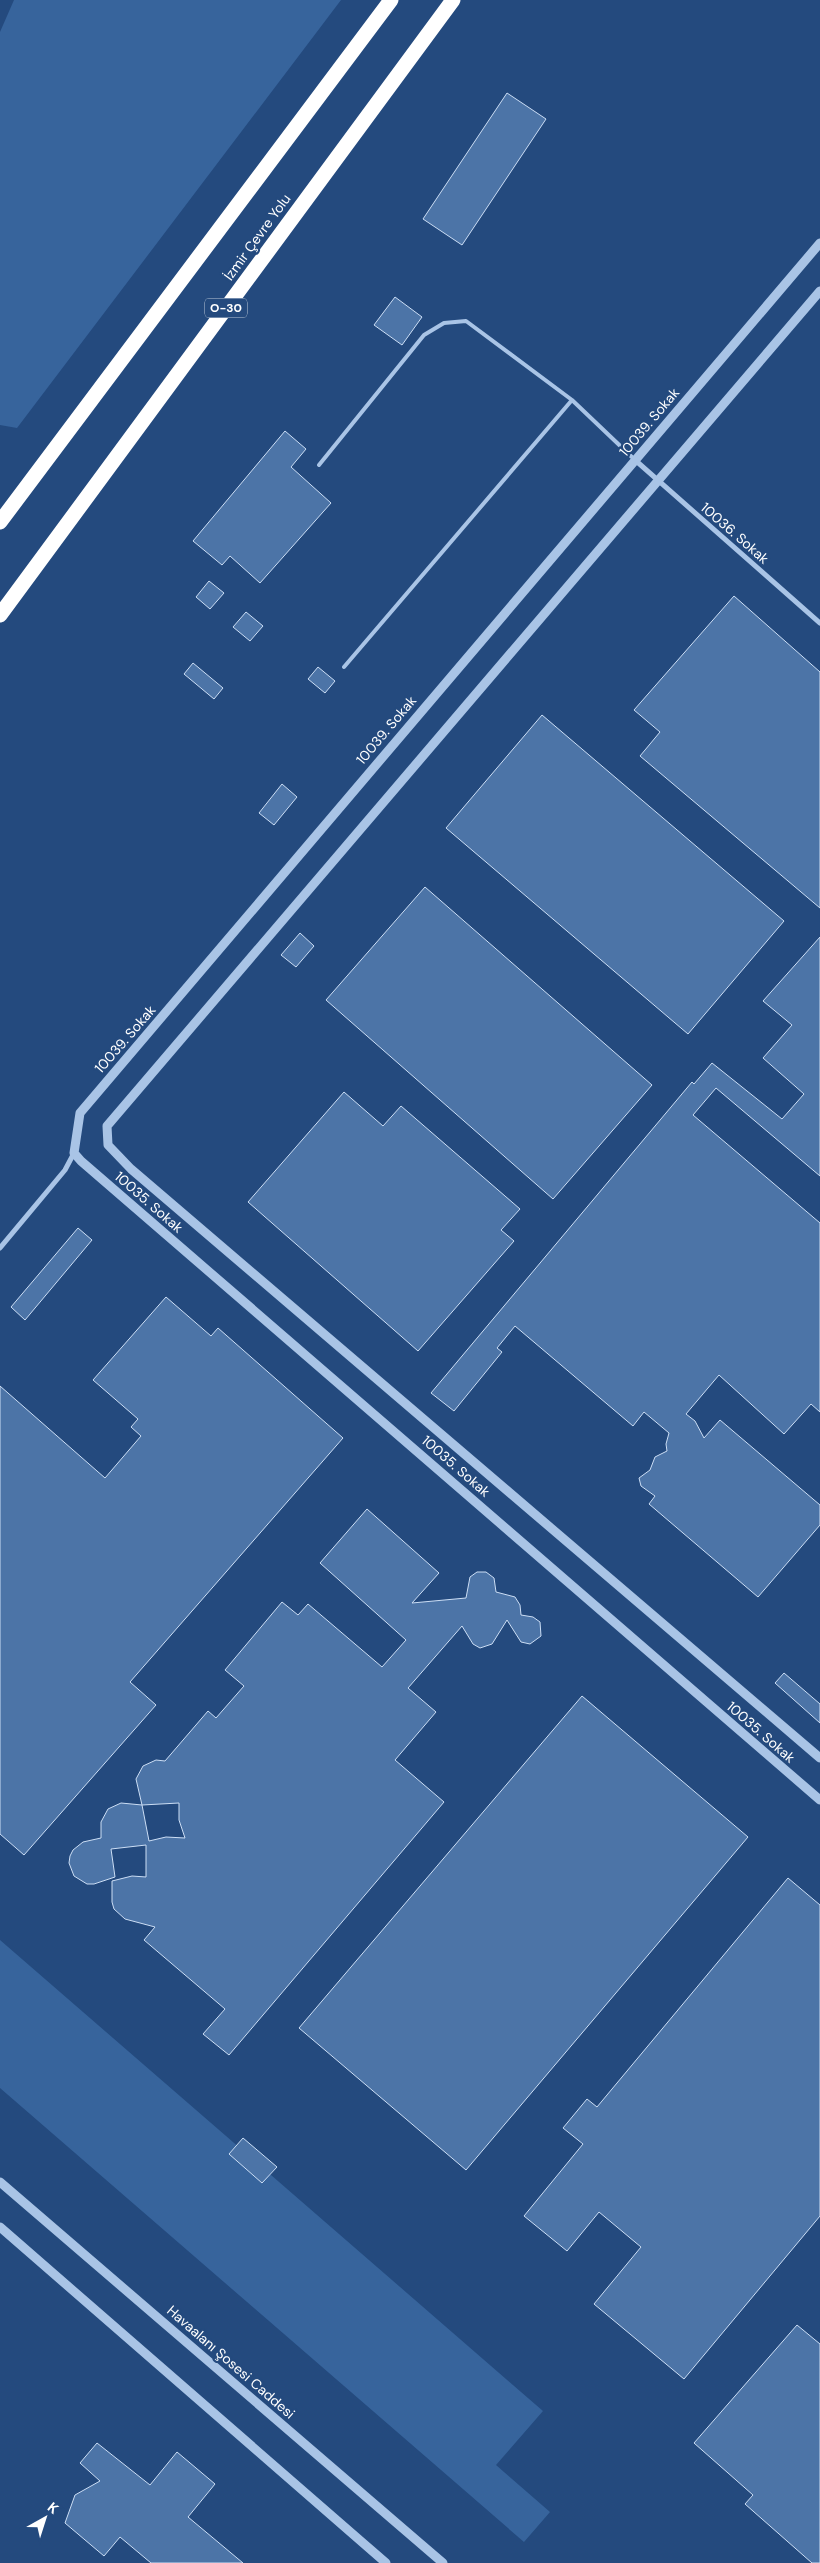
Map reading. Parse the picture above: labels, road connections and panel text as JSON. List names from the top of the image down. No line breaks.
{"streets":{"highway":["İzmir Çevre Yolu","O-30"],"street":["10039. Sokak","10036. Sokak","10035. Sokak","Havaalanı Şosesi Caddesi"]},"crossings":[["10039. Sokak","10036. Sokak"],["10039. Sokak","10035. Sokak"],["10036. Sokak","10035. Sokak"]],"north":"top right"}
